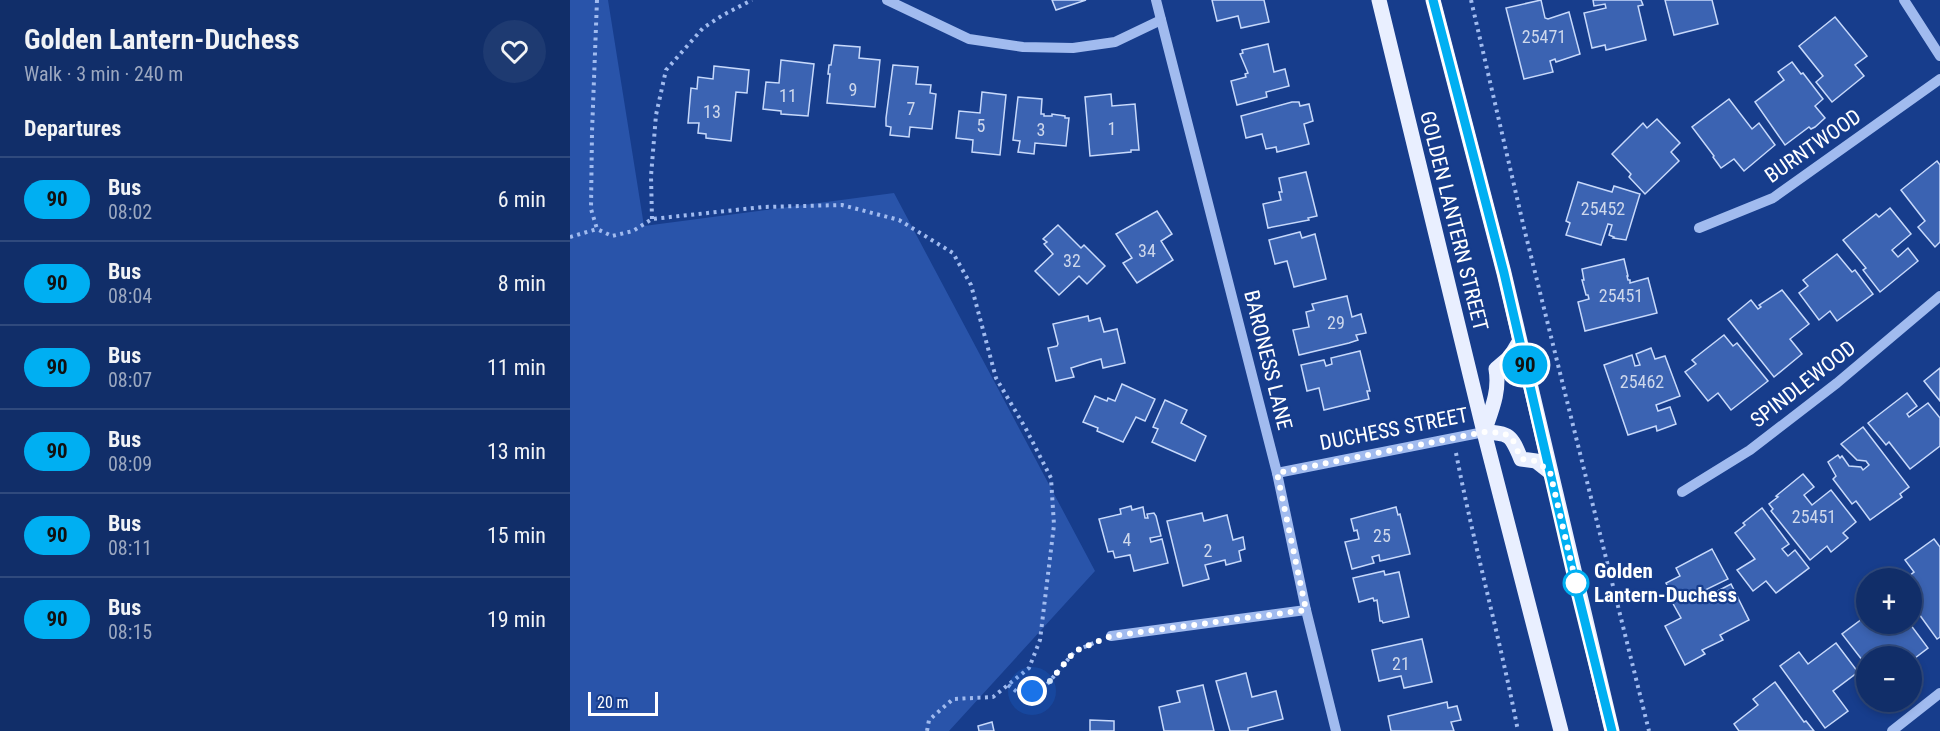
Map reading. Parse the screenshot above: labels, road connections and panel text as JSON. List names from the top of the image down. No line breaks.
{"streets":{"main road":["GOLDEN LANTERN STREET"],"street":["BURNTWOOD","BARONESS LANE","SPINDLEWOOD","DUCHESS STREET"]},"crossings":[["GOLDEN LANTERN STREET","DUCHESS STREET"],["BARONESS LANE","DUCHESS STREET"]],"places":["Golden Lantern-Duchess"],"lines":["bus line 90"],"house_numbers":["25471","9","11","7","13","5","1","3","25452","34","32","25451","29","25462","25451","25","4","2","21"],"scale_bar":"20 m","page":{"heading":[["Golden Lantern-Duchess","Walk · 3 min · 240 m"],"Departures"],"on_map":"90","list":[{"mark":"90","name":"Bus","note":"08:02","value":"6 min"},{"mark":"90","name":"Bus","note":"08:04","value":"8 min"},{"mark":"90","name":"Bus","note":"08:07","value":"11 min"},{"mark":"90","name":"Bus","note":"08:09","value":"13 min"},{"mark":"90","name":"Bus","note":"08:11","value":"15 min"},{"mark":"90","name":"Bus","note":"08:15","value":"19 min"}],"map_buttons":["+","−"],"scale":"20 m"}}
